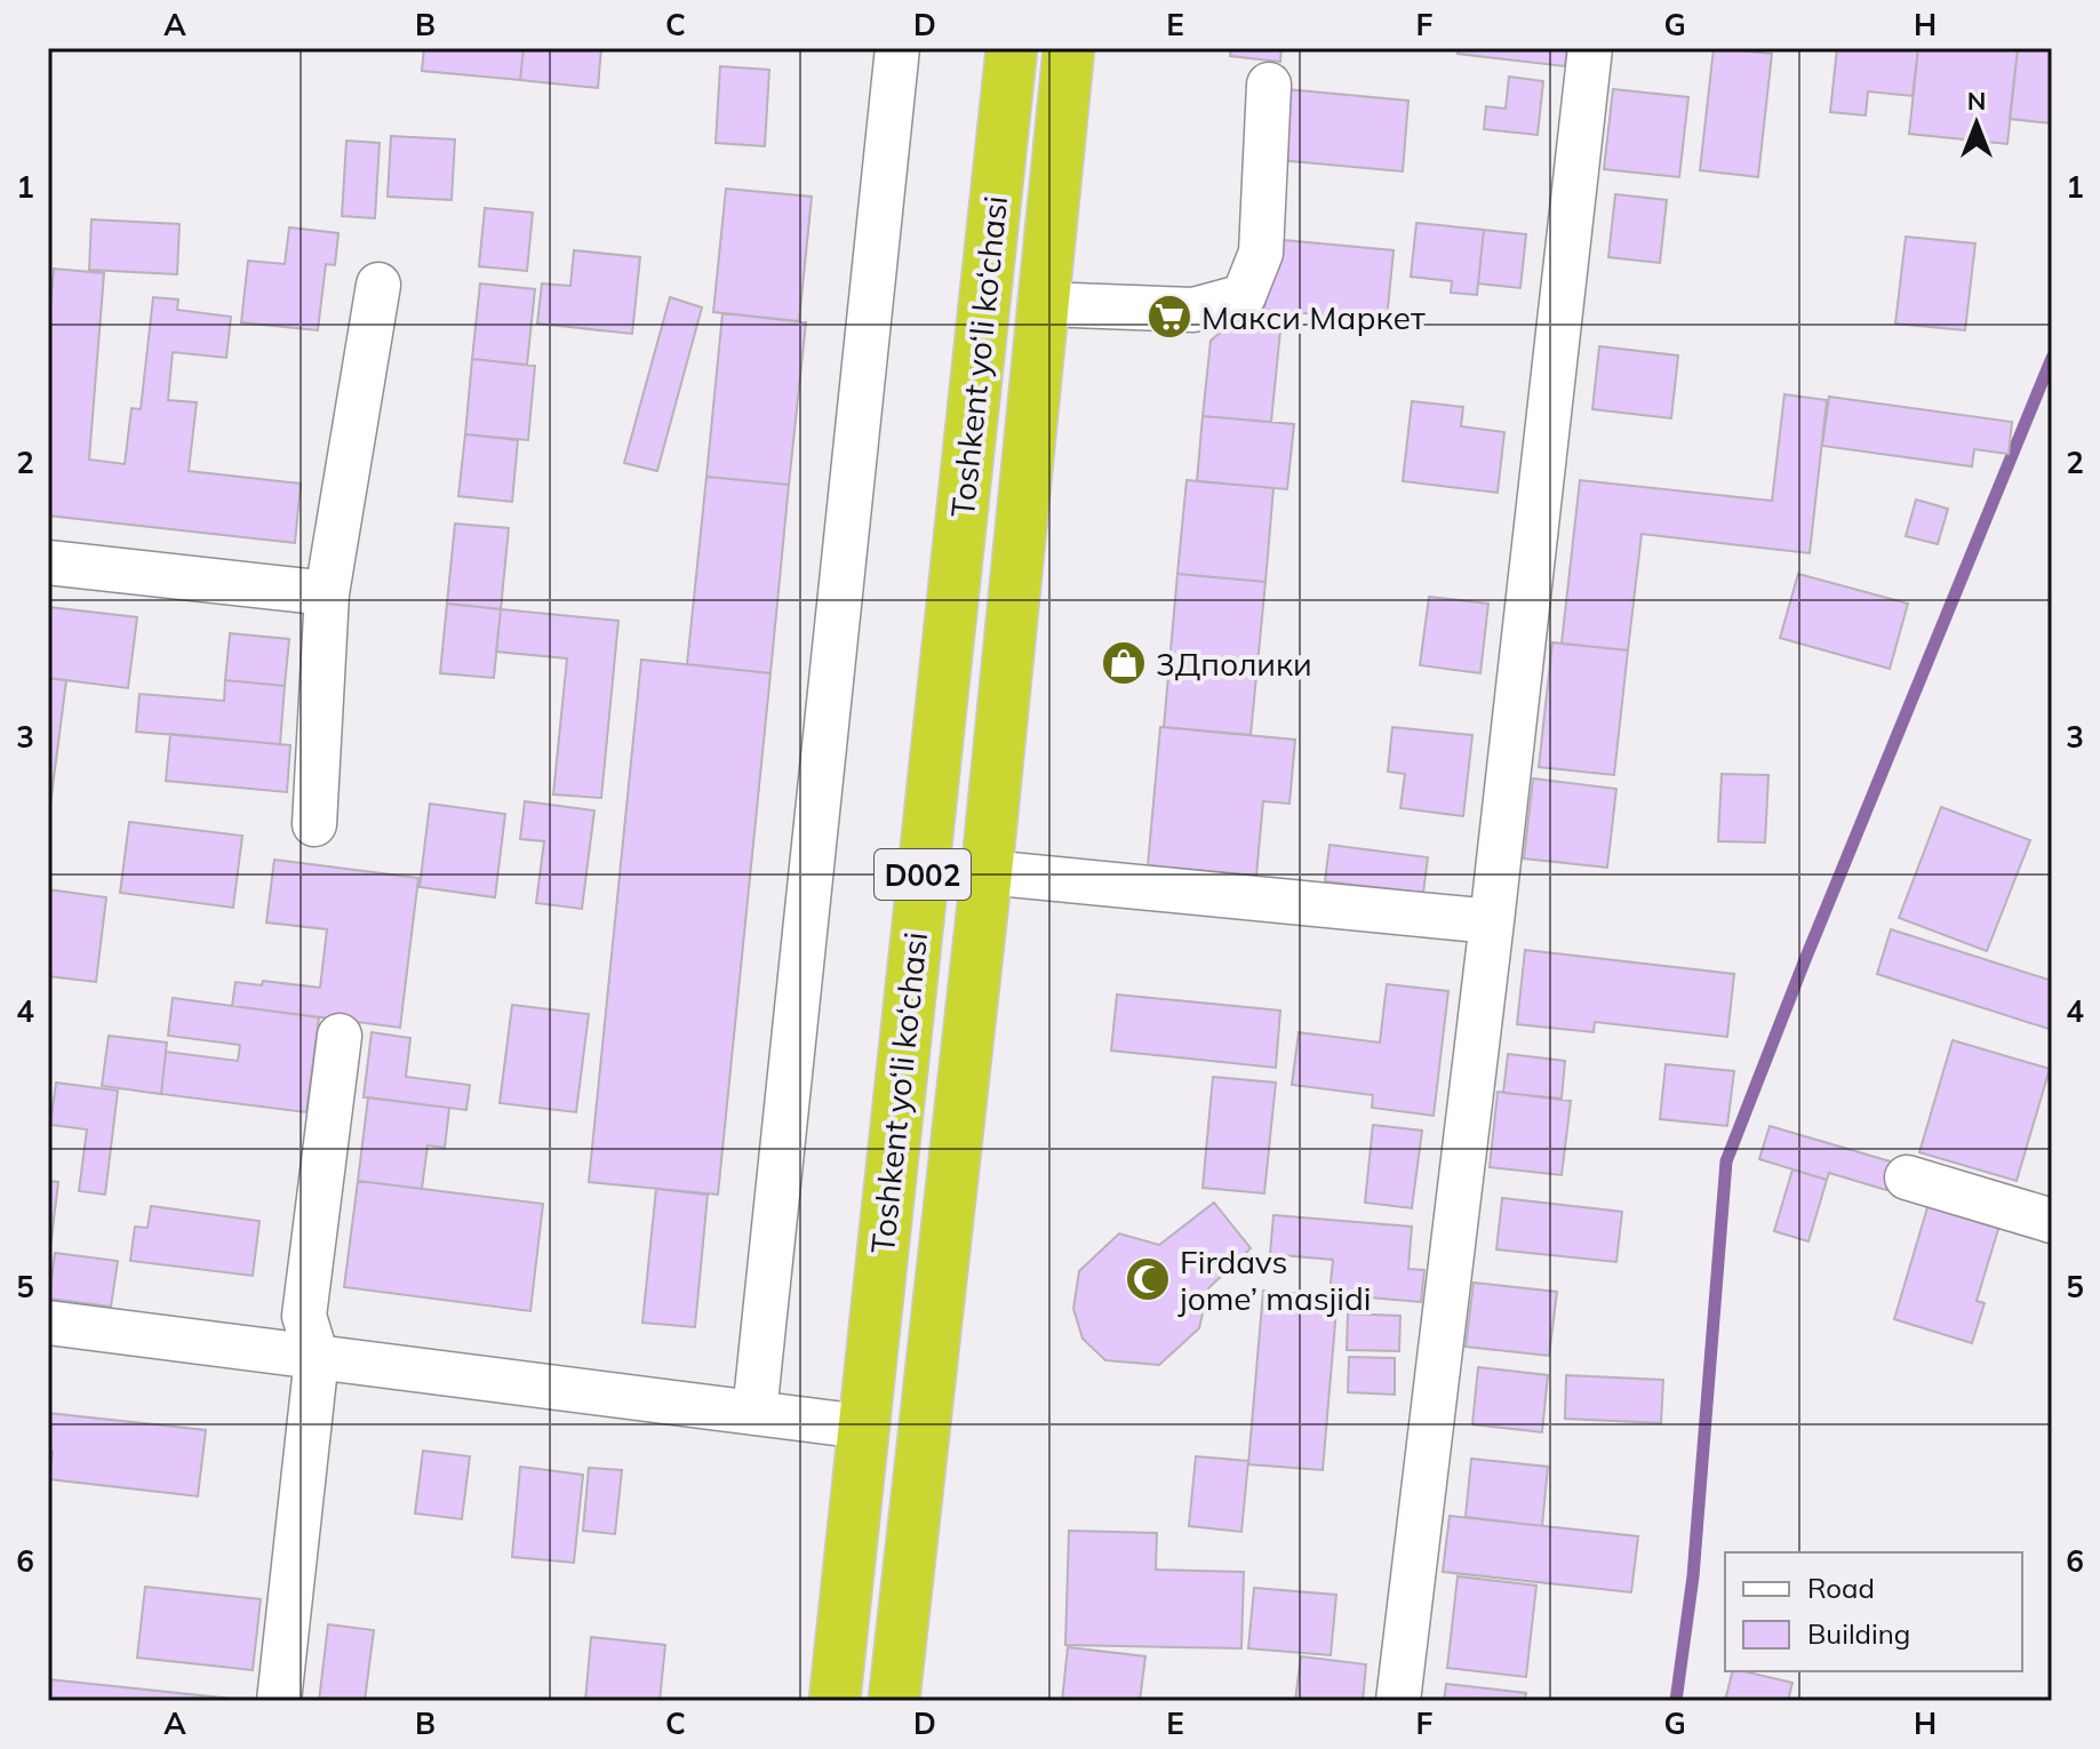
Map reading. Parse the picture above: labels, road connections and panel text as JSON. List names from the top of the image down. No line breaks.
{"streets":{"highway":["Toshkent yo‘li ko‘chasi","D002"]},"places":{"supermarket":["Макси Маркет"],"shop":["3Дполики"],"mosque":["Firdavs jome’ masjidi"]},"legend":["Road","Building"],"north":"top","grid":{"columns":["A","B","C","D","E","F","G","H"],"rows":["1","2","3","4","5","6"]}}
